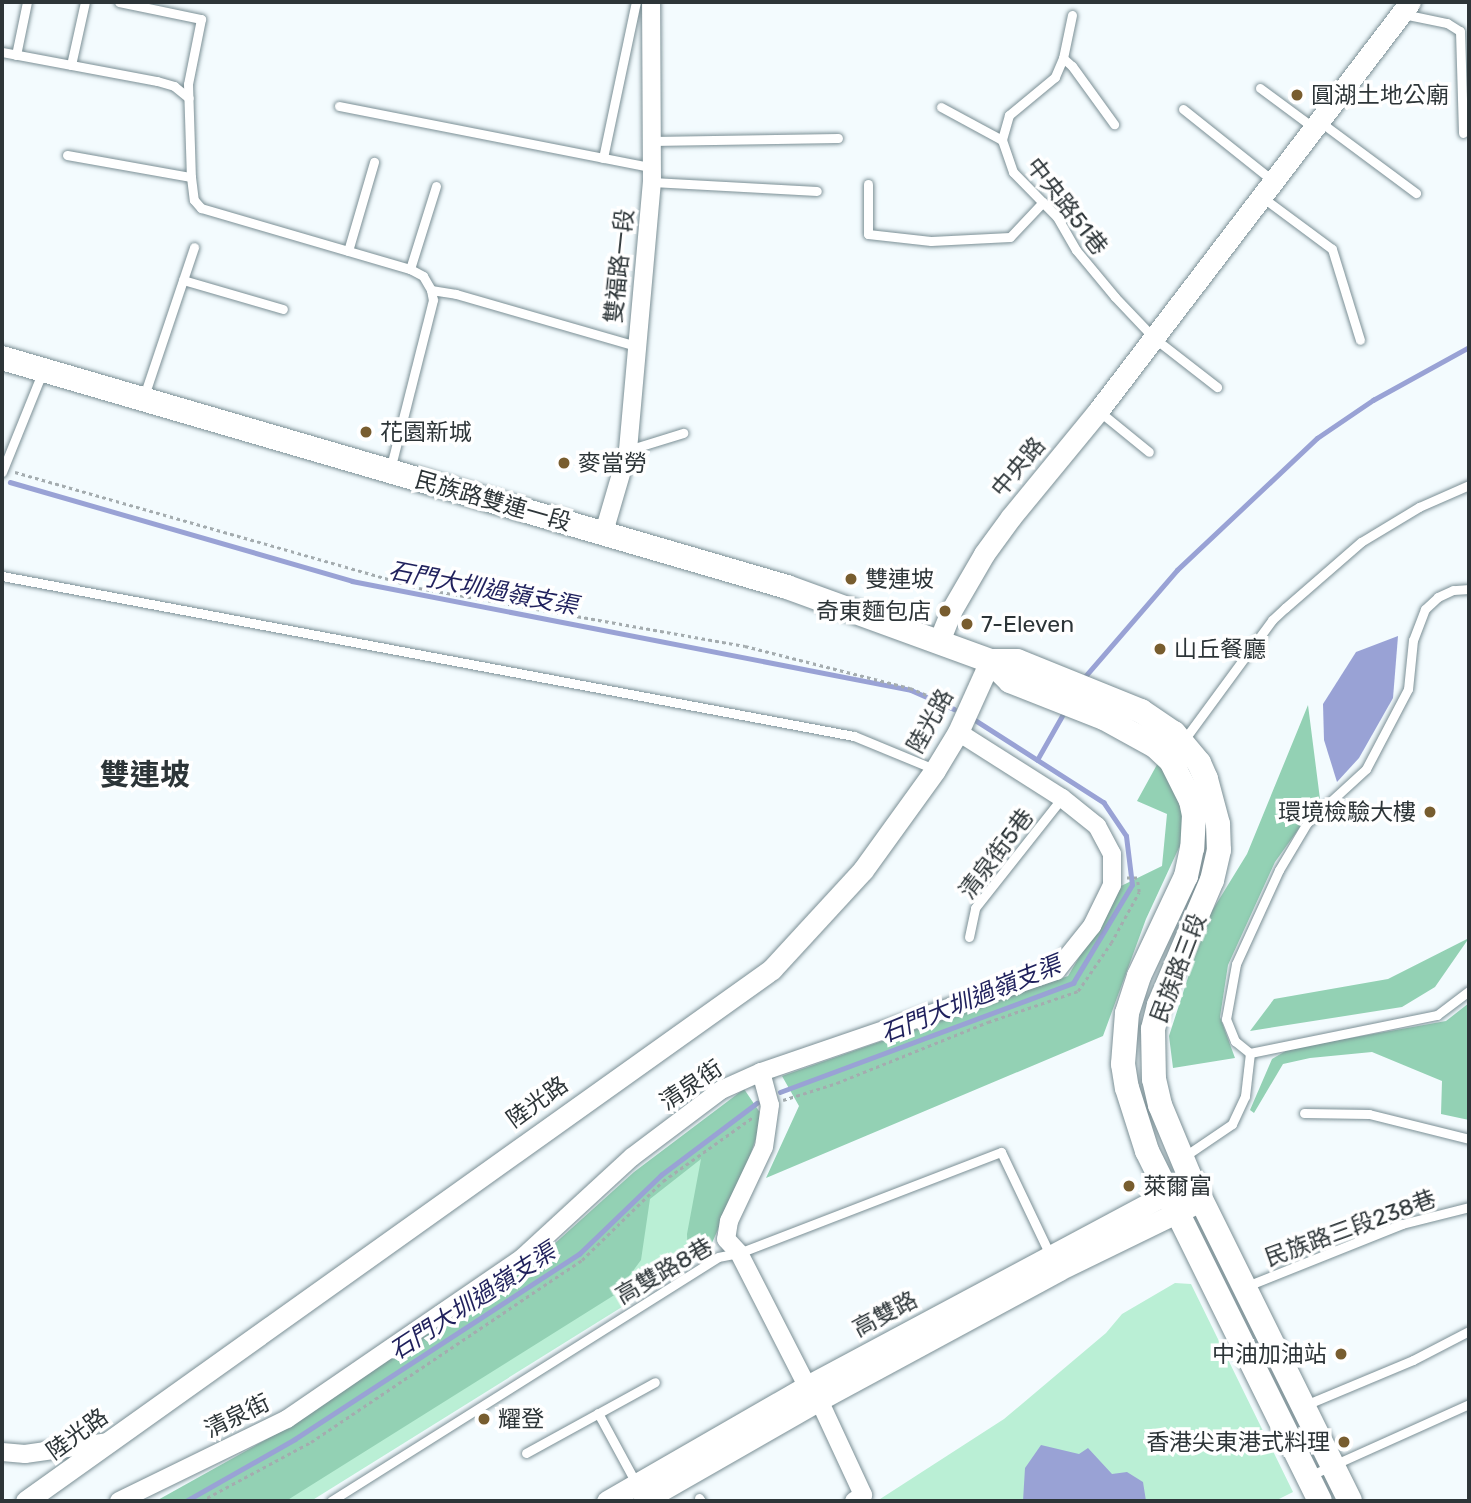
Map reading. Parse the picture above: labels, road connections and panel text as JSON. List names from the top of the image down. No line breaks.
{"streets":{"main road":["民族路雙連一段","民族路三段"],"street":["雙福路一段","中央路","陸光路","清泉街","高雙路"],"lane":["中央路51巷","清泉街5巷","民族路三段238巷","高雙路8巷"]},"crossings":[["中央路51巷","中央路"],["雙福路一段","民族路雙連一段"],["中央路","民族路雙連一段"],["中央路","民族路三段"],["民族路雙連一段","民族路三段"],["陸光路","民族路三段"],["陸光路","清泉街"],["清泉街5巷","清泉街"],["民族路三段","民族路三段238巷"],["民族路三段","高雙路"],["高雙路8巷","高雙路"]],"districts":["雙連坡"],"water":["石門大圳過嶺支渠"],"places":["圓湖土地公廟","花園新城","麥當勞","雙連坡","奇東麵包店","7-Eleven","山丘餐廳","環境檢驗大樓","萊爾富","中油加油站","耀登","香港尖東港式料理"]}
